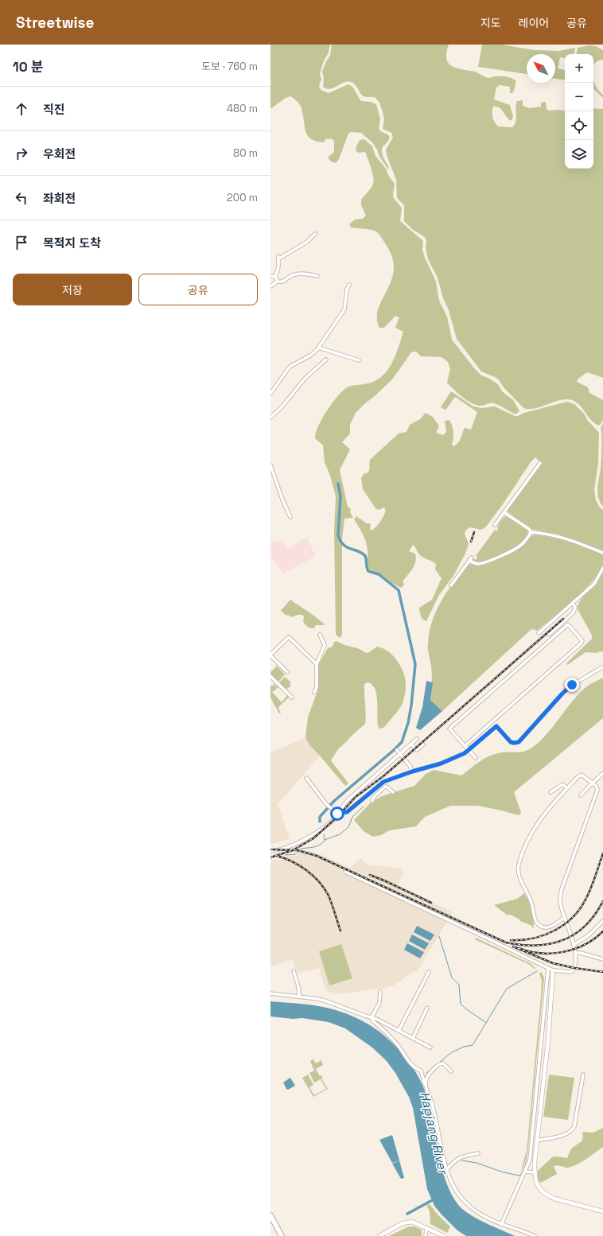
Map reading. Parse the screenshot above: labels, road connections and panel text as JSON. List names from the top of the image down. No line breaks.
{"water":["Hapjang River"],"north":"top left","page":{"header":"Streetwise","nav":["지도","레이어","공유"],"heading":["10 분","도보 · 760 m"],"map_buttons":["+","−"],"list":[["직진","480 m"],["우회전","80 m"],["좌회전","200 m"],"목적지 도착"],"buttons":["저장","공유"]}}
